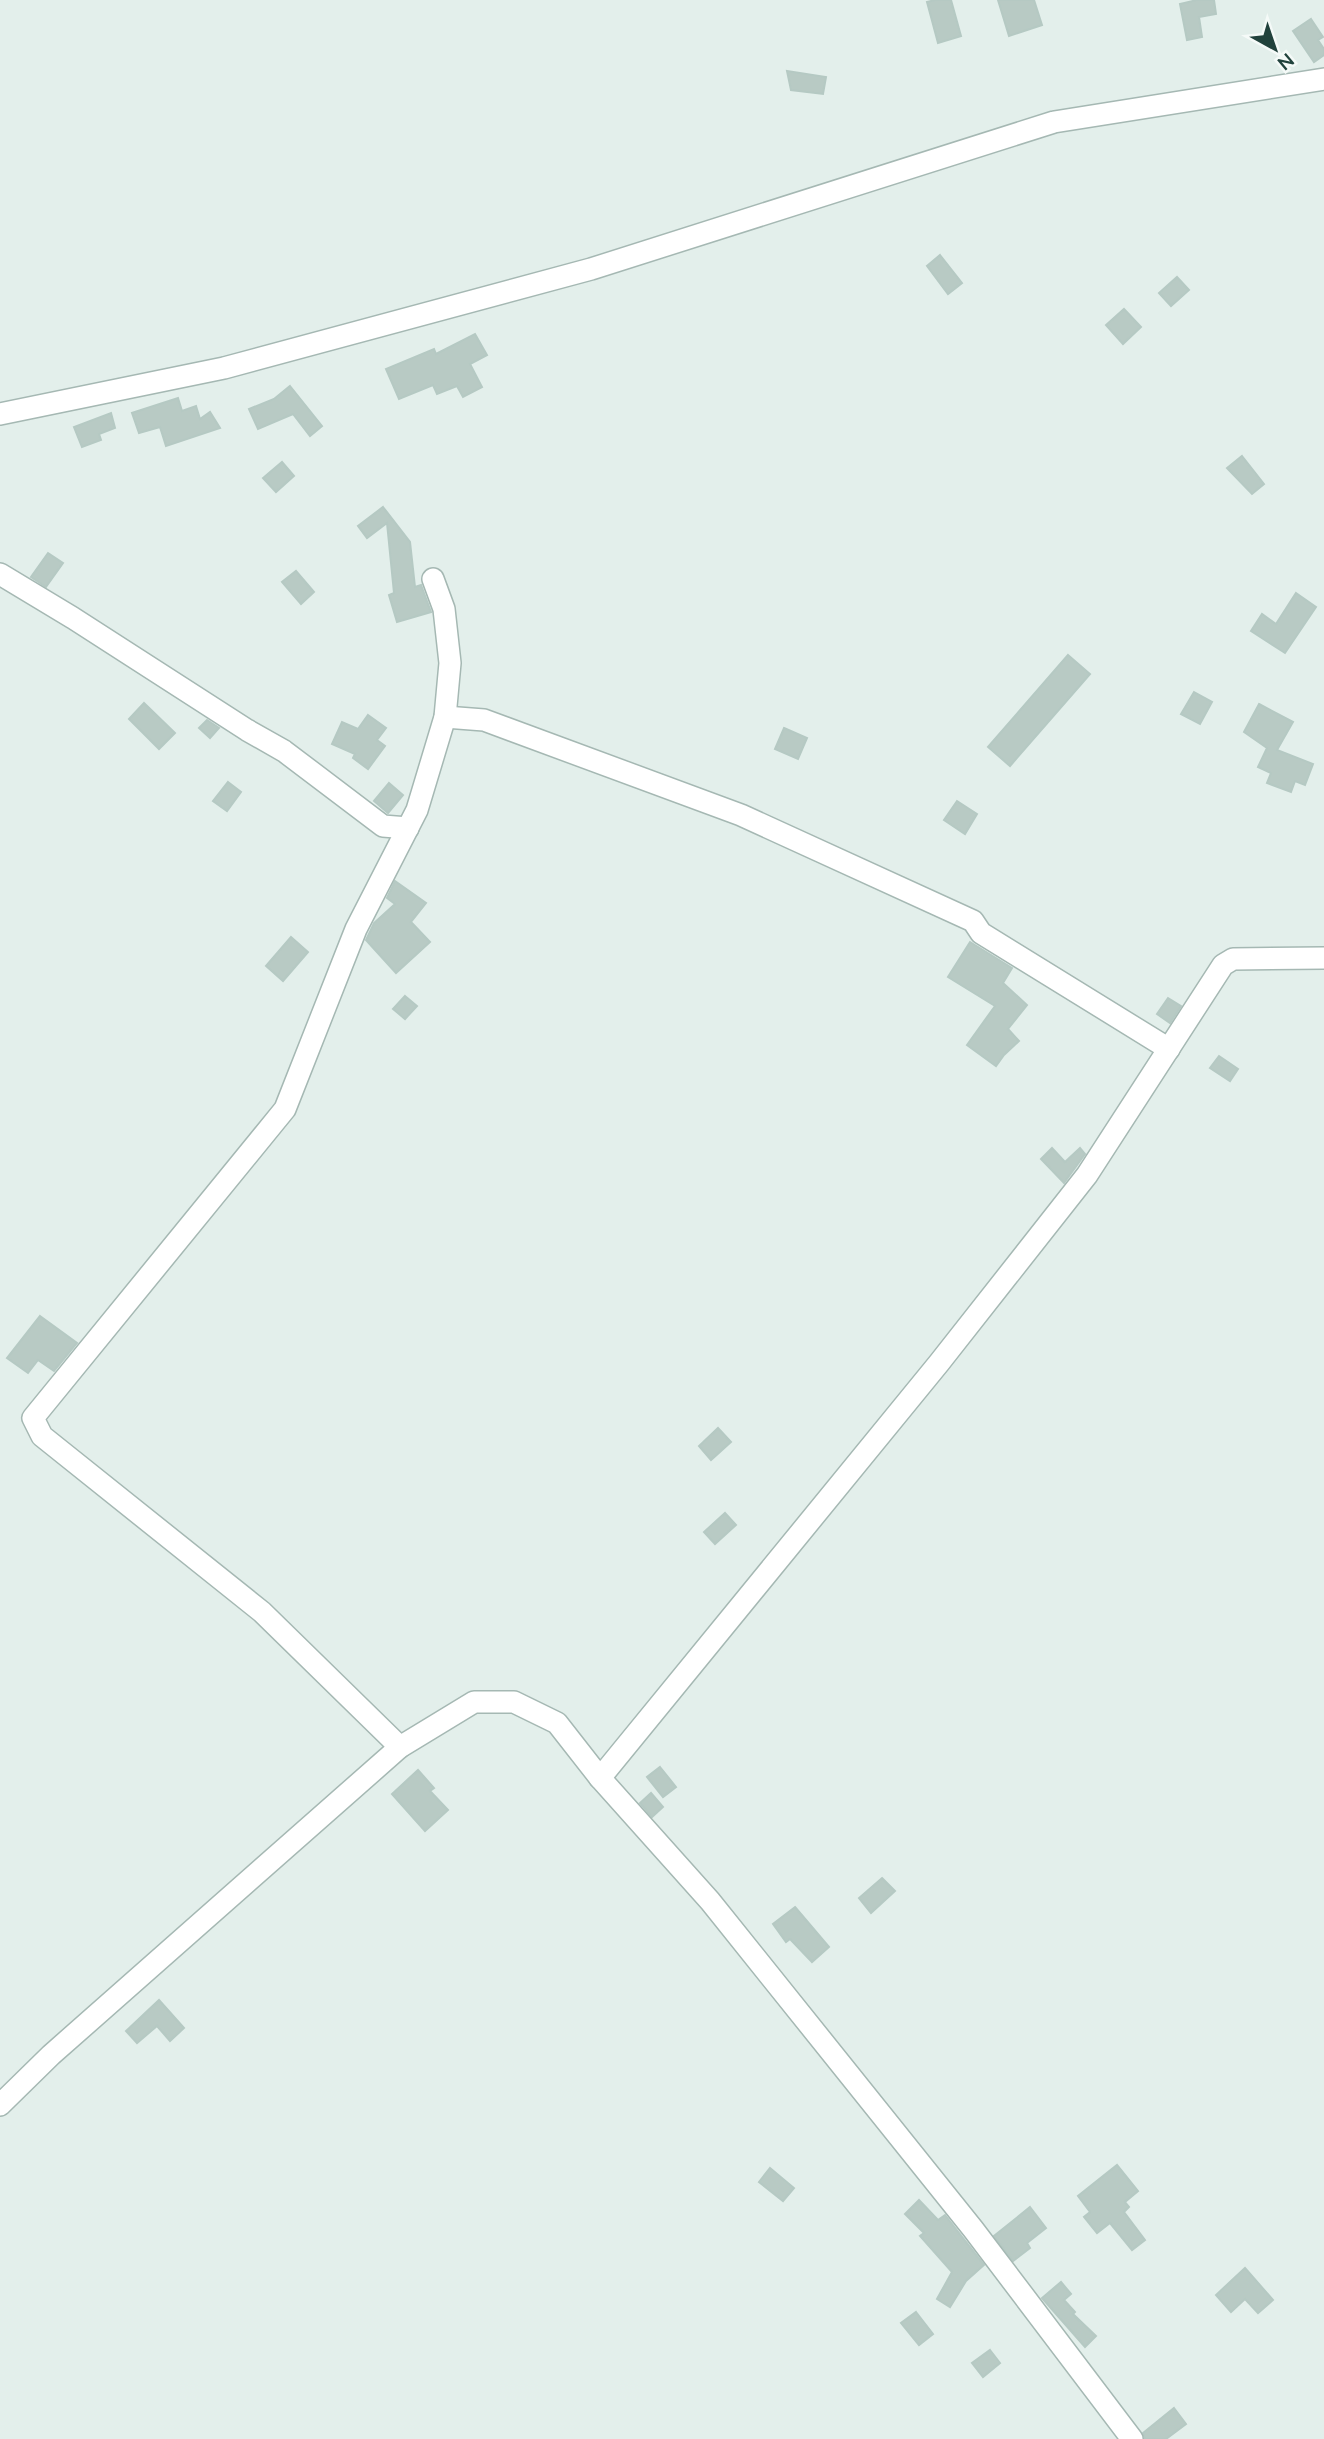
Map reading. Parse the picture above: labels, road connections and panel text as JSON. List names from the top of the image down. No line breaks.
{"north":"bottom right"}
